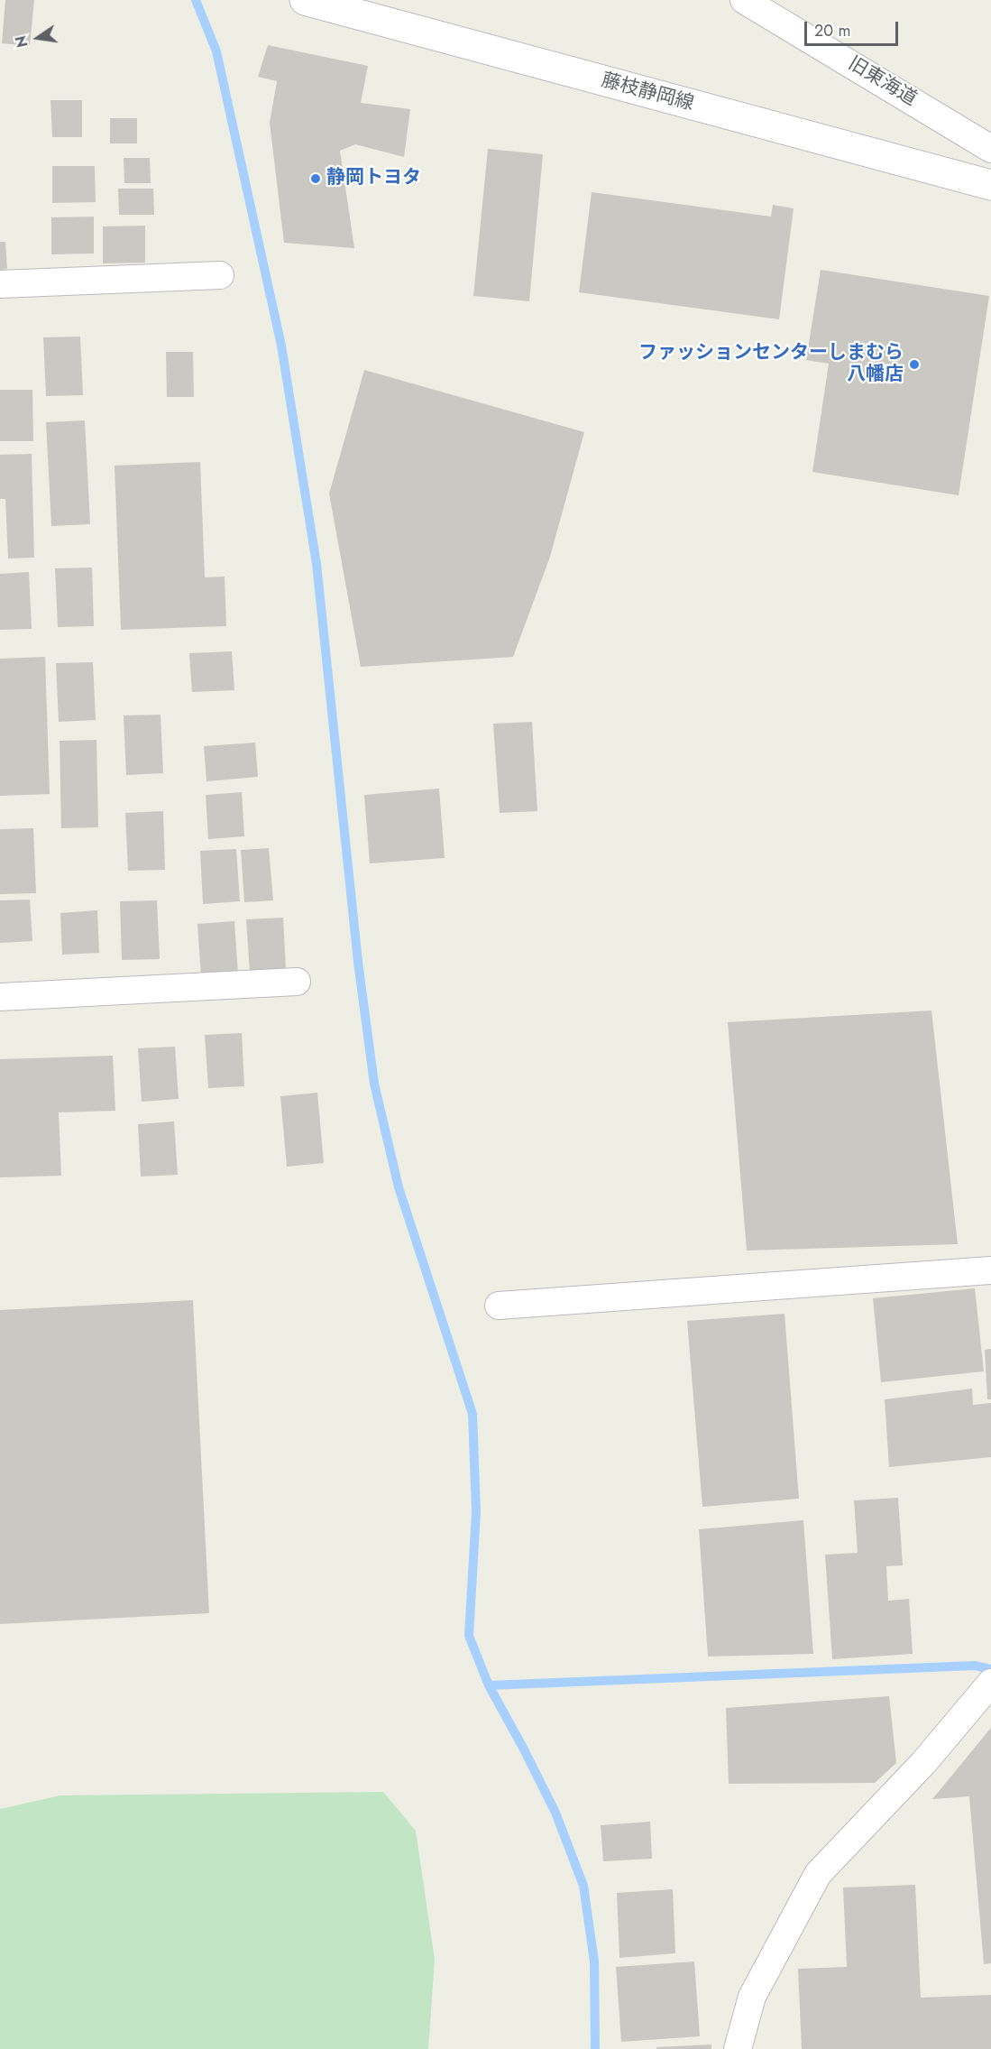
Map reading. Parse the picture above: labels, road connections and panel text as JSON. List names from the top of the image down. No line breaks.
{"streets":{"main road":["藤枝静岡線"],"street":["旧東海道"]},"places":["静岡トヨタ","ファッションセンターしまむら 八幡店"],"scale_bar":"20 m","north":"left"}
